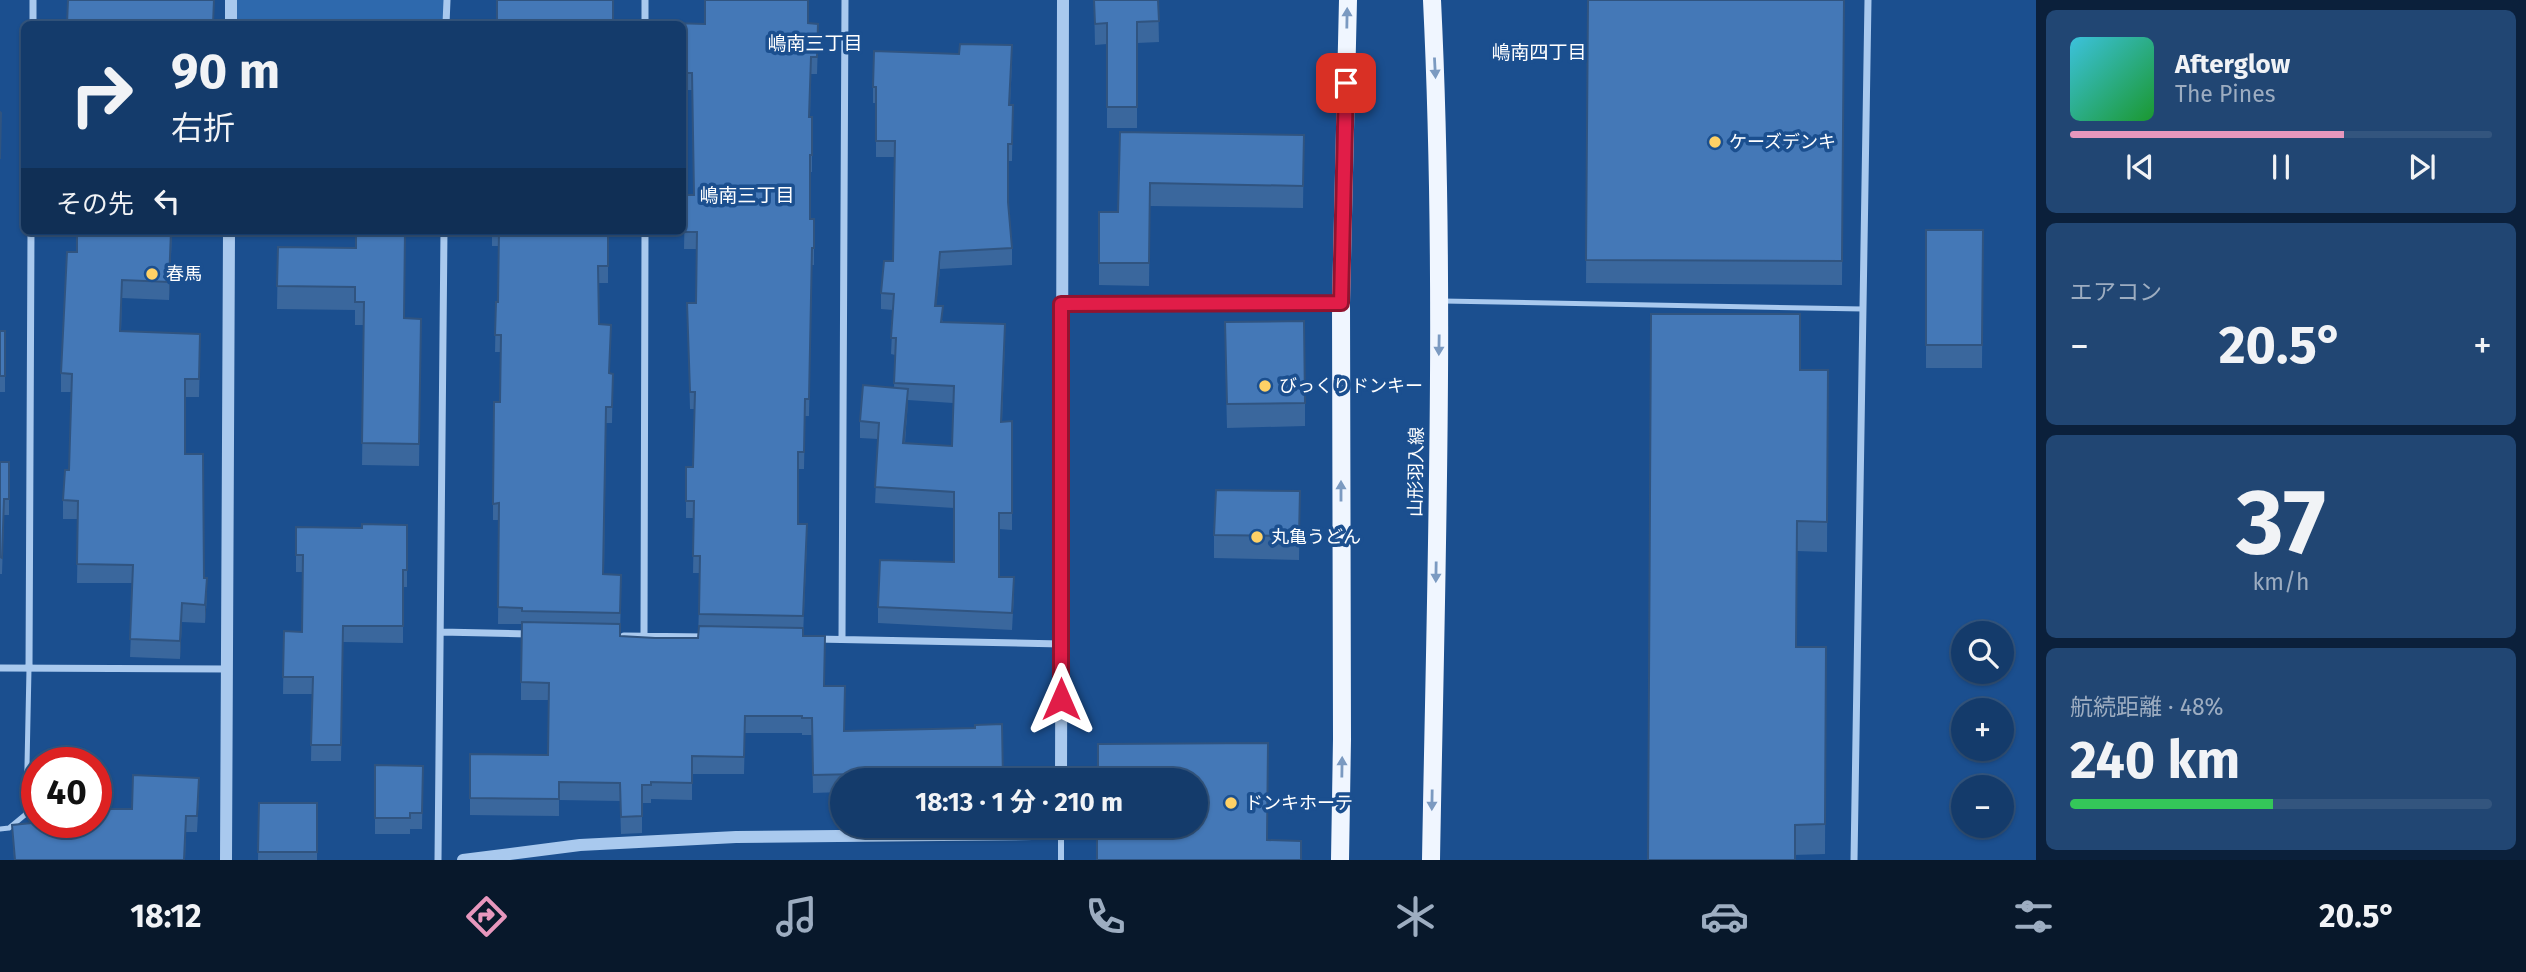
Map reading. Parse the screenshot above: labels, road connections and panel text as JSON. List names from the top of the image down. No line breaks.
{"streets":{"main road":["山形羽入線"]},"districts":["嶋南三丁目","嶋南四丁目","嶋南三丁目"],"places":["ケーズデンキ","春馬","びっくりドンキー","丸亀うどん","ドンキホーテ"],"page":{"turn":["90 m","右折"],"song":["Afterglow","The Pines"],"then":"その先","tile":["エアコン",["37","km/h"],["航続距離 · 48%","240 km"]],"heat":["−","20.5°","+"],"map_buttons":["+","−"],"limit":"40","trip":"18:13 · 1 分 · 210 m","tabs":["18:12","20.5°"]}}
